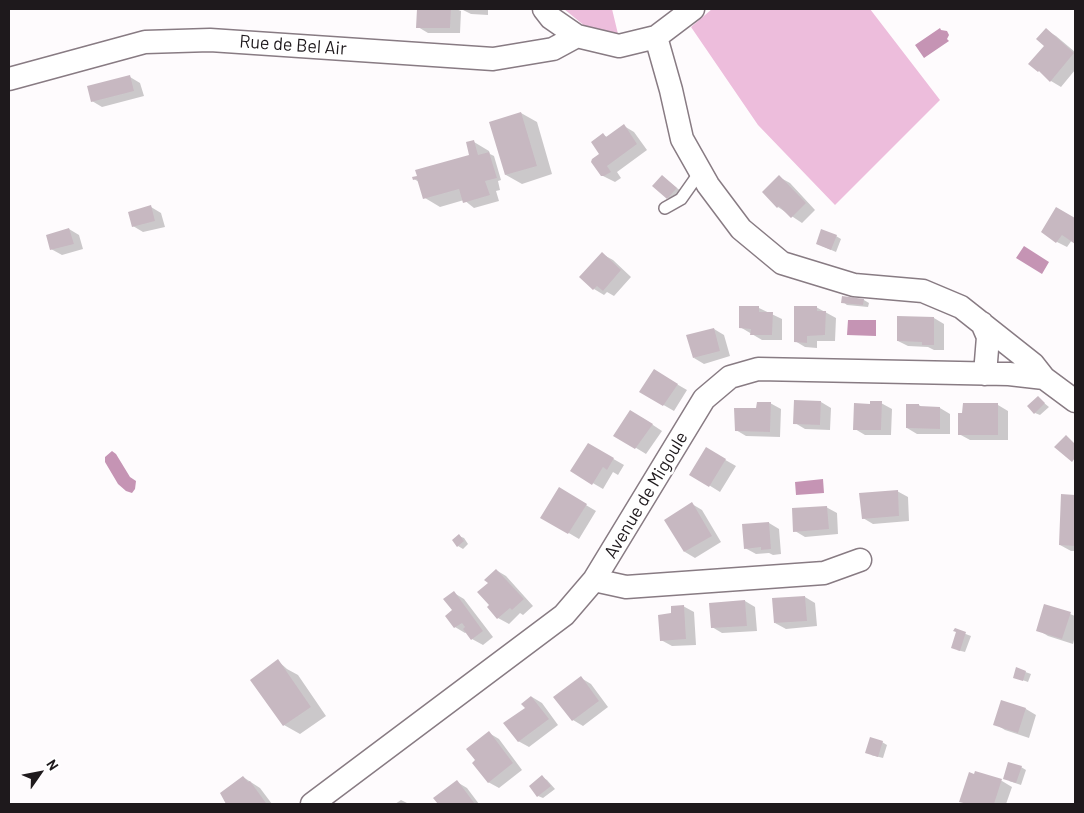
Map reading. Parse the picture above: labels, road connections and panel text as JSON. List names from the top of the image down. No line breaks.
{"streets":{"street":["Rue de Bel Air","Avenue de Migoule"]},"north":"top right"}
